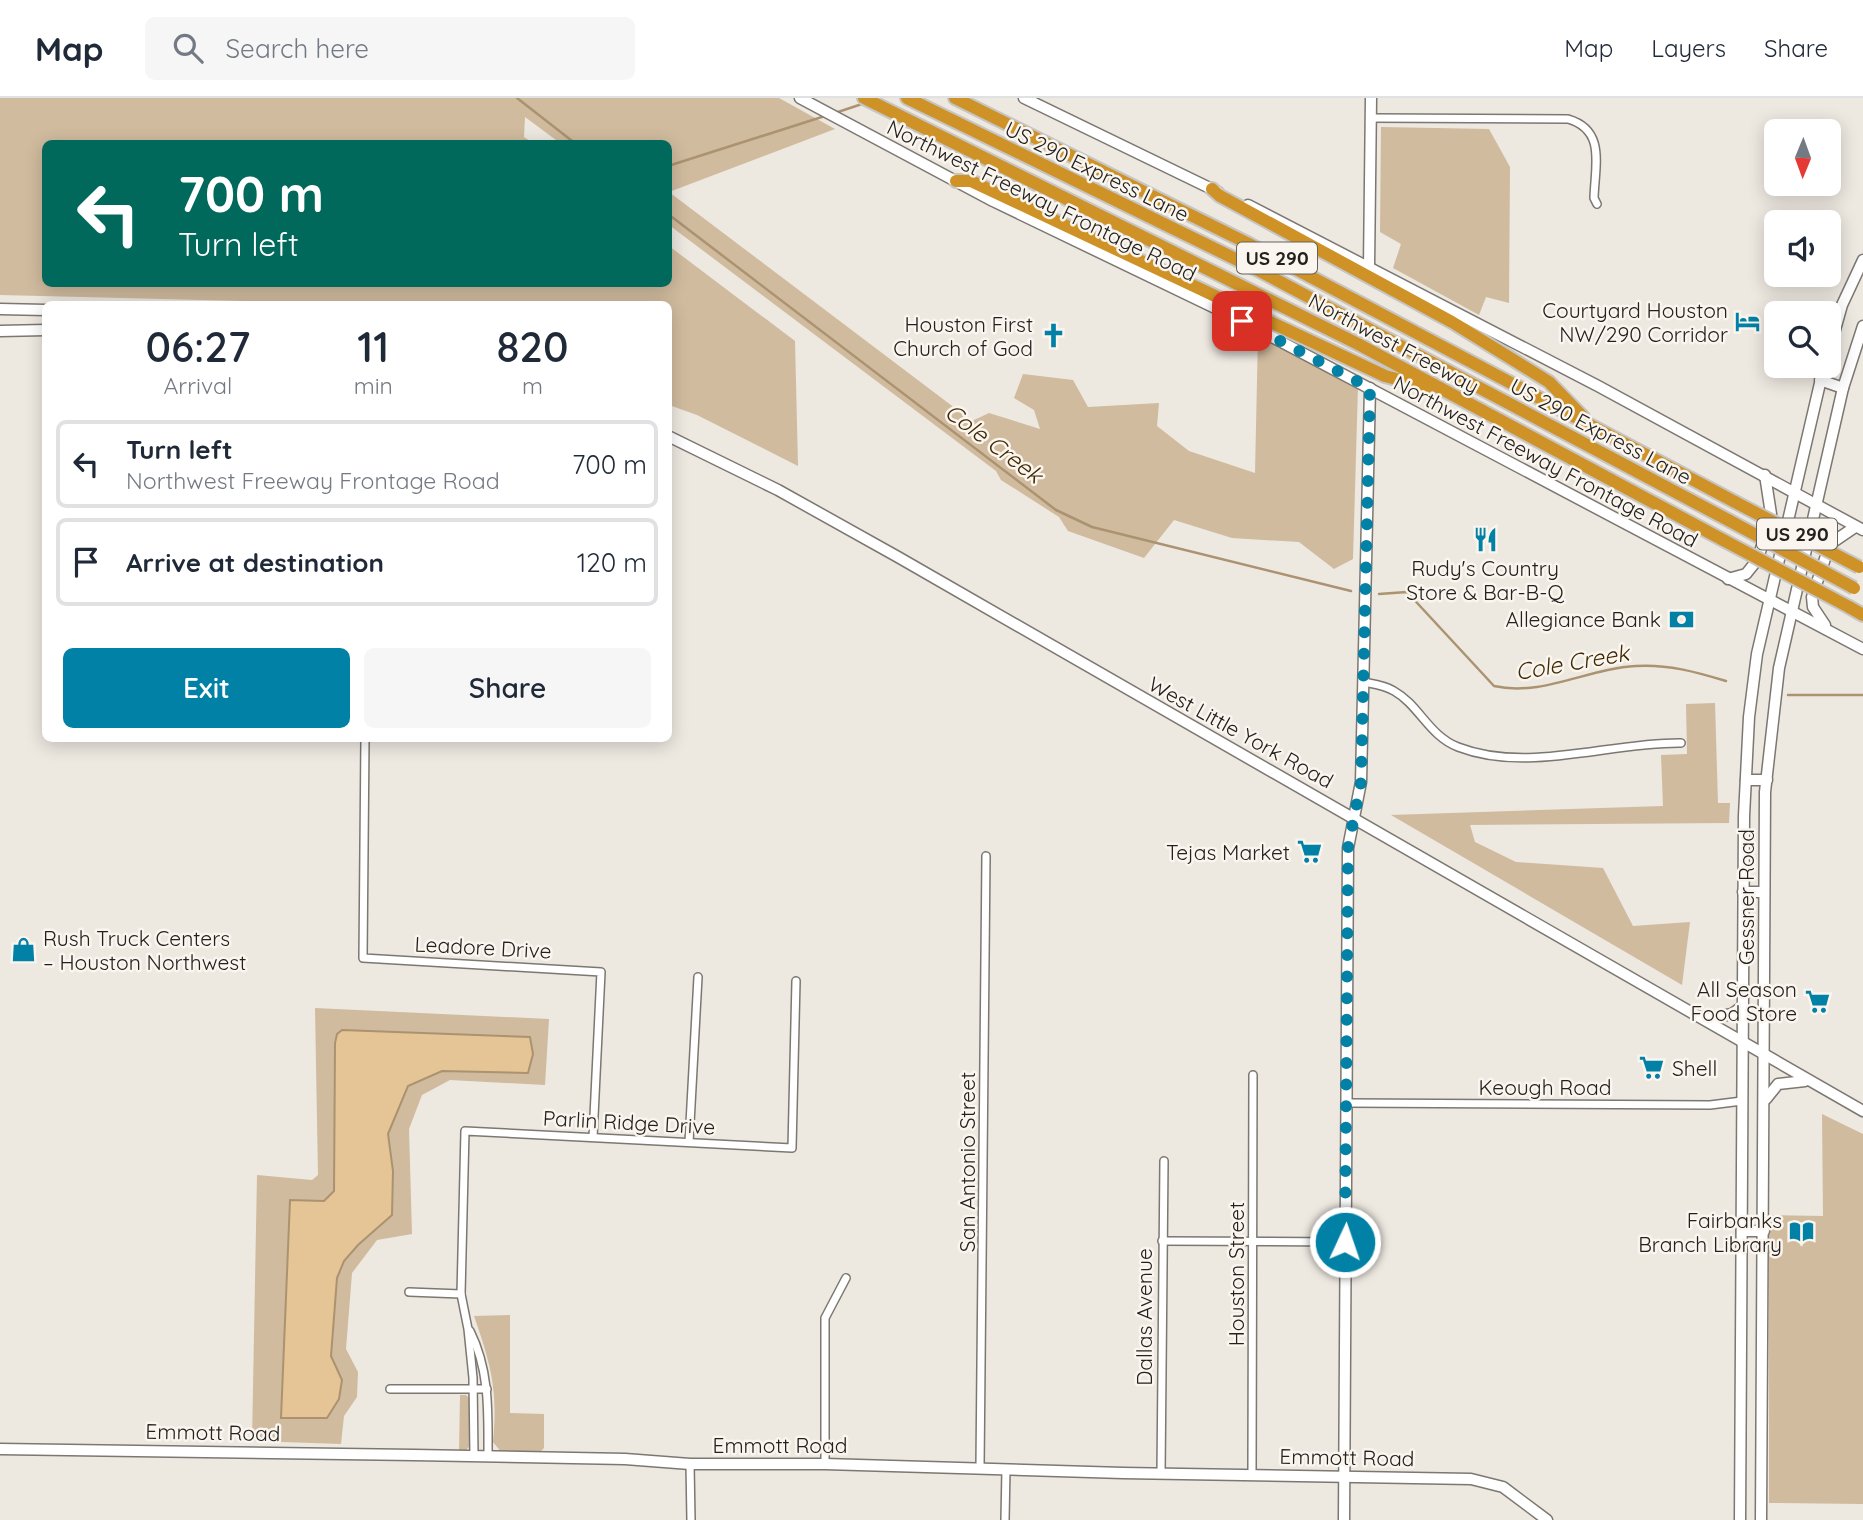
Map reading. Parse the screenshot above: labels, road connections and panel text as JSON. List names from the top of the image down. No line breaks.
{"streets":{"highway":["US 290 Express Lane","US 290","Northwest Freeway"],"main road":["Northwest Freeway Frontage Road","West Little York Road","Gessner Road","Emmott Road"],"street":["Leadore Drive","Keough Road","Parlin Ridge Drive","San Antonio Street","Houston Street","Dallas Avenue"]},"crossings":[["Northwest Freeway Frontage Road","Gessner Road"],["West Little York Road","Gessner Road"],["Gessner Road","Keough Road"],["Leadore Drive","Parlin Ridge Drive"],["San Antonio Street","Emmott Road"],["Houston Street","Emmott Road"],["Dallas Avenue","Emmott Road"]],"water":["Cole Creek"],"places":{"hotel":["Courtyard Houston NW/290 Corridor"],"church":["Houston First Church of God"],"restaurant":["Rudy's Country Store & Bar-B-Q"],"bank":["Allegiance Bank"],"supermarket":["Tejas Market","All Season Food Store","Shell"],"shop":["Rush Truck Centers – Houston Northwest"],"library":["Fairbanks Branch Library"]},"north":"bottom","page":{"header":"Map","search":"Search here","nav":["Map","Layers","Share"],"turn":["700 m","Turn left"],"eta":["06:27","Arrival","11","min","820","m"],"list":[{"name":"Turn left","note":"Northwest Freeway Frontage Road","value":"700 m"},{"name":"Arrive at destination","value":"120 m"}],"buttons":["Exit","Share"]}}
